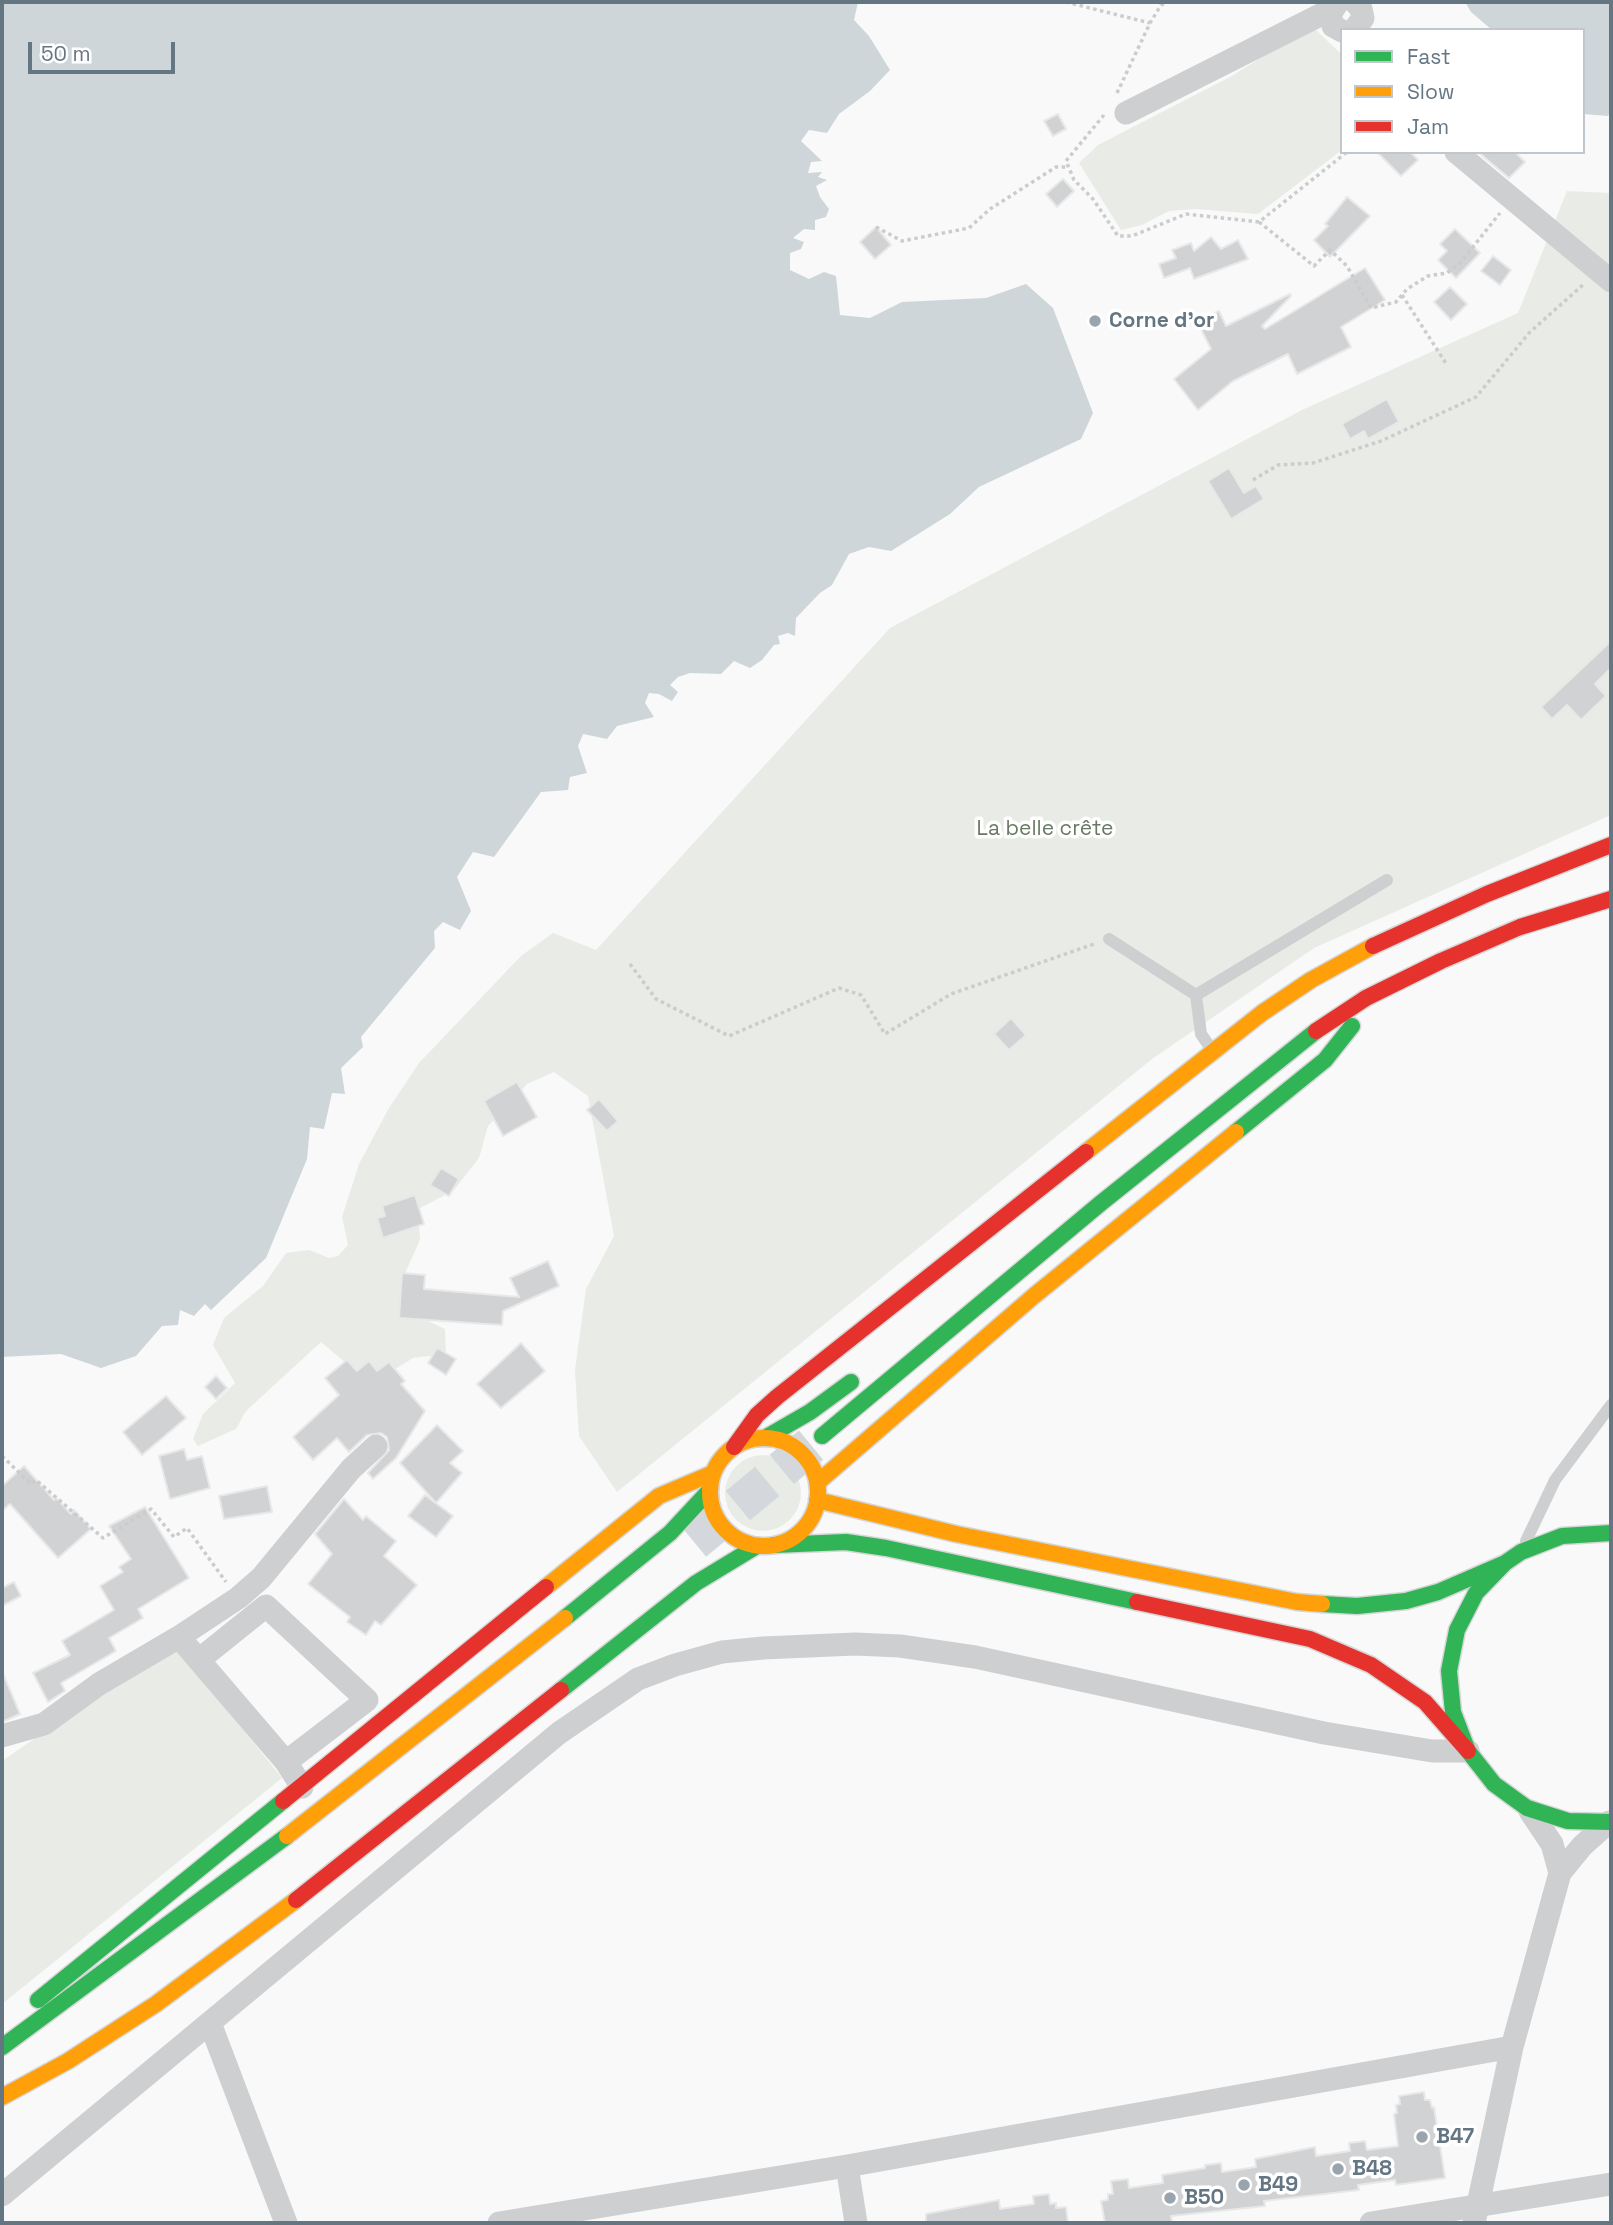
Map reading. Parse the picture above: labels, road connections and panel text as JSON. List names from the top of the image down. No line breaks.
{"parks":["La belle crête"],"places":["Corne d'or","B47","B48","B49","B50"],"legend":["Fast","Slow","Jam"],"scale_bar":"50 m"}
